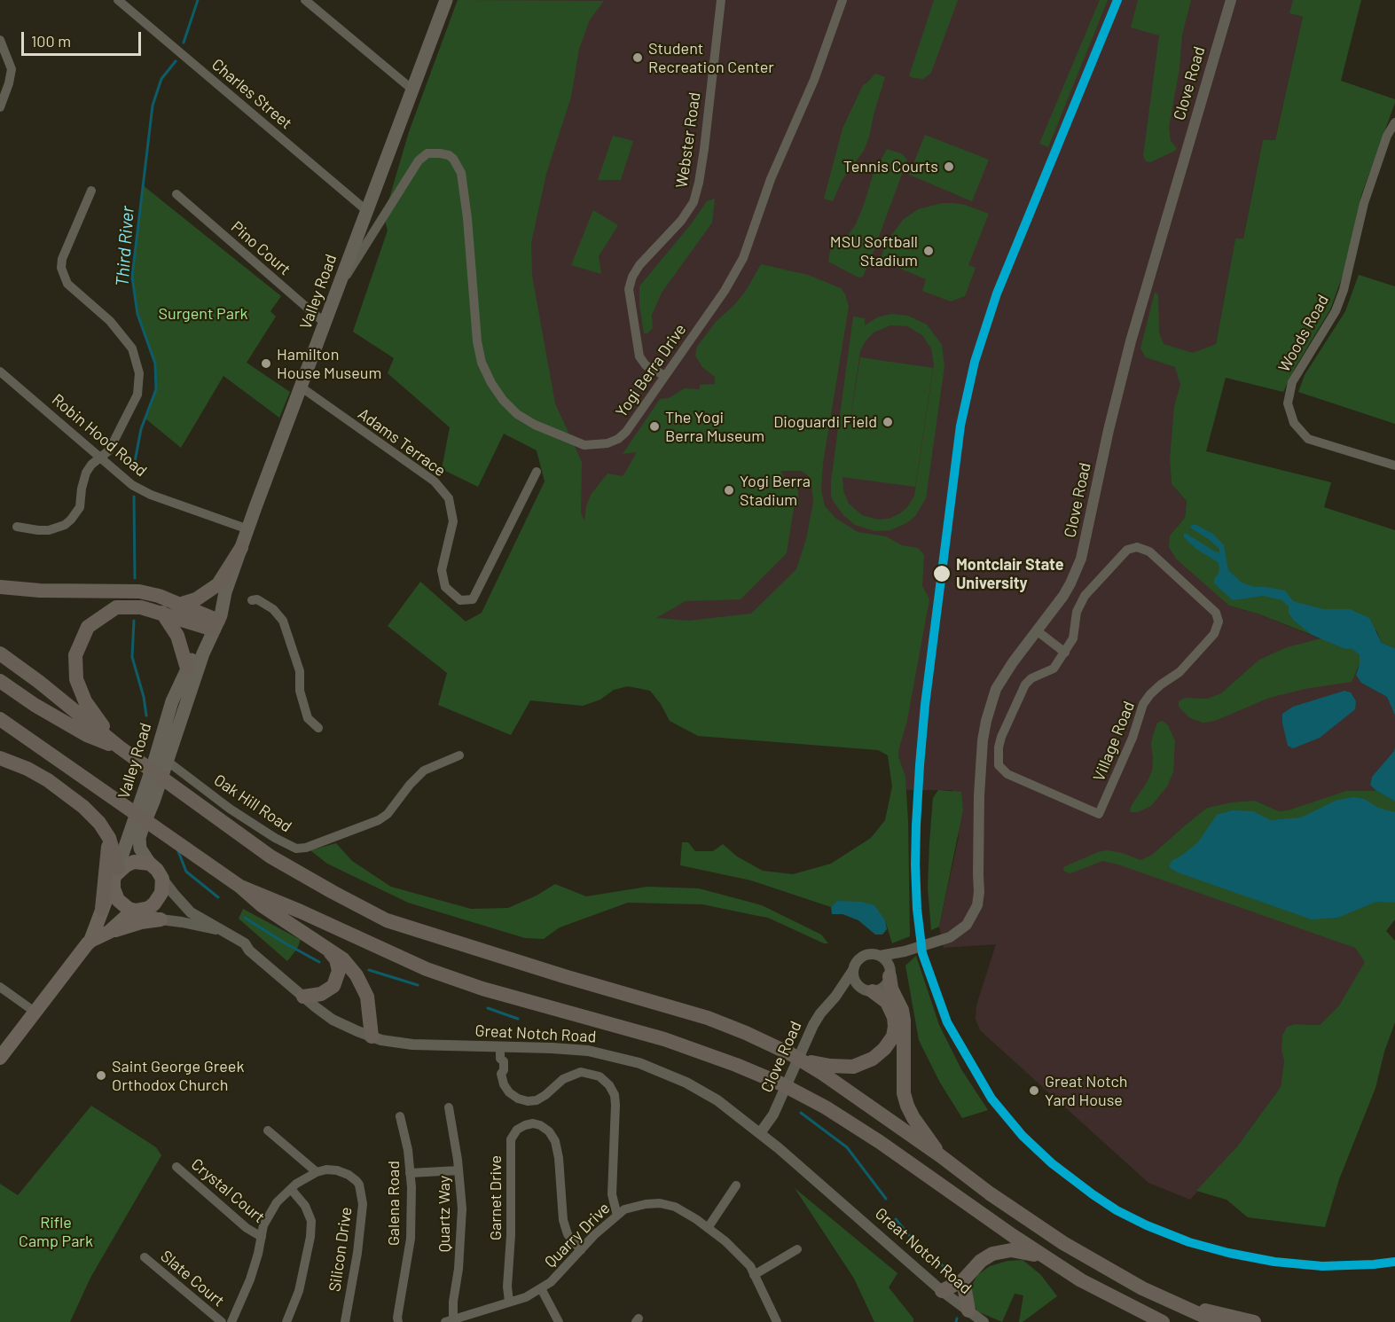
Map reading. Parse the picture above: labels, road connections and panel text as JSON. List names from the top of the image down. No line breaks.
{"streets":{"main road":["Valley Road"],"street":["Clove Road","Charles Street","Webster Road","Pino Court","Woods Road","Yogi Berra Drive","Robin Hood Road","Adams Terrace","Village Road","Oak Hill Road","Great Notch Road","Crystal Court","Garnet Drive","Galena Road","Quartz Way","Quarry Drive","Silicon Drive","Slate Court"]},"crossings":[["Clove Road","Great Notch Road"],["Charles Street","Valley Road"],["Webster Road","Yogi Berra Drive"],["Pino Court","Valley Road"],["Valley Road","Yogi Berra Drive"],["Valley Road","Robin Hood Road"],["Valley Road","Adams Terrace"],["Valley Road","Oak Hill Road"],["Valley Road","Great Notch Road"],["Garnet Drive","Quarry Drive"],["Quartz Way","Quarry Drive"]],"water":["Third River"],"parks":["Surgent Park","Rifle Camp Park"],"places":["Student Recreation Center","Tennis Courts","MSU Softball Stadium","Hamilton House Museum","Dioguardi Field","The Yogi Berra Museum","Yogi Berra Stadium","Montclair State University","Saint George Greek Orthodox Church","Great Notch Yard House"],"scale_bar":"100 m"}
